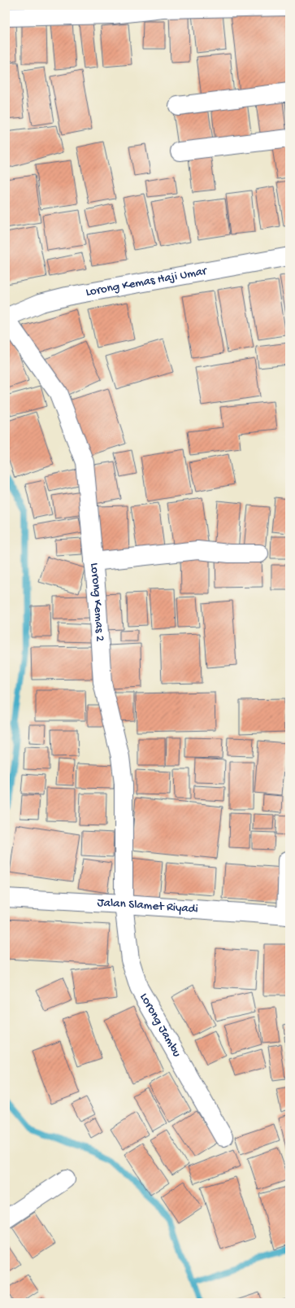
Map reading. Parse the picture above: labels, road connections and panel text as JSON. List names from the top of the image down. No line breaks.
{"streets":{"street":["Lorong Kemas Haji Umar","Lorong Kemas 2","Jalan Slamet Riyadi","Lorong Jambu"]},"crossings":[["Lorong Kemas Haji Umar","Lorong Kemas 2"],["Lorong Kemas 2","Jalan Slamet Riyadi"],["Lorong Kemas 2","Lorong Jambu"],["Jalan Slamet Riyadi","Lorong Jambu"]]}
